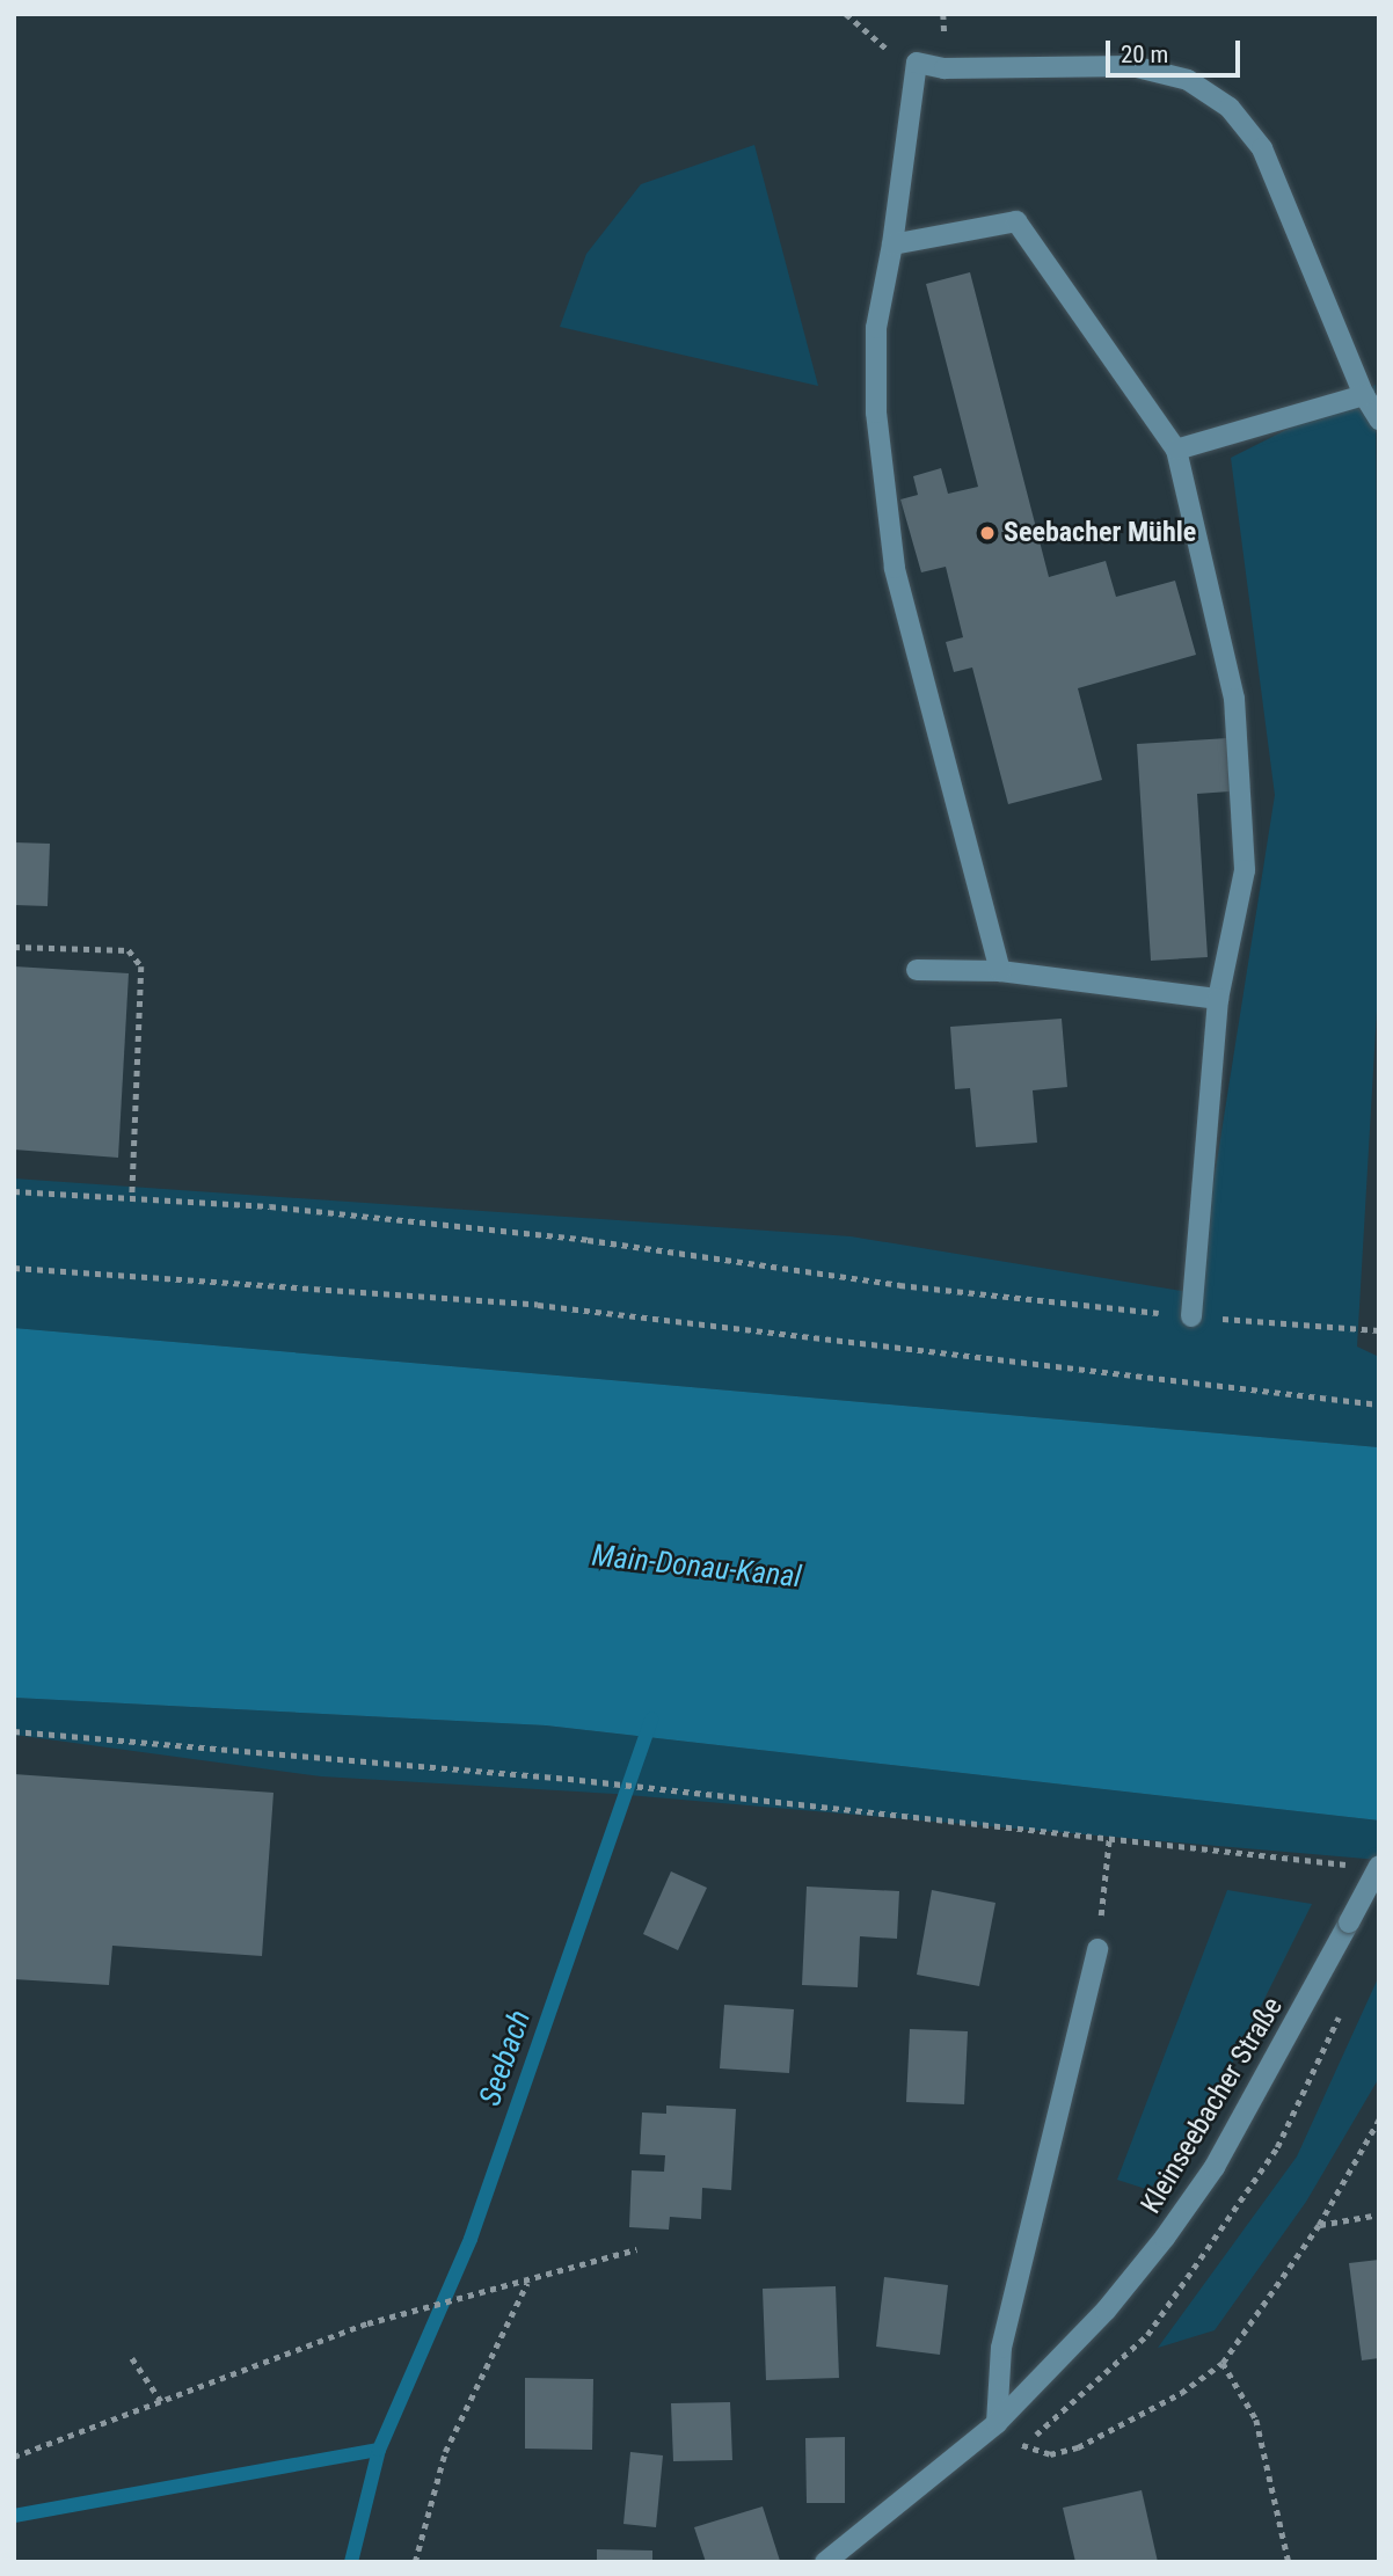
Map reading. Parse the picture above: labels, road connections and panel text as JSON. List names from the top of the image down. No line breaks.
{"streets":{"street":["Kleinseebacher Straße"]},"water":["Main-Donau-Kanal","Seebach"],"places":["Seebacher Mühle"],"scale_bar":"20 m"}
